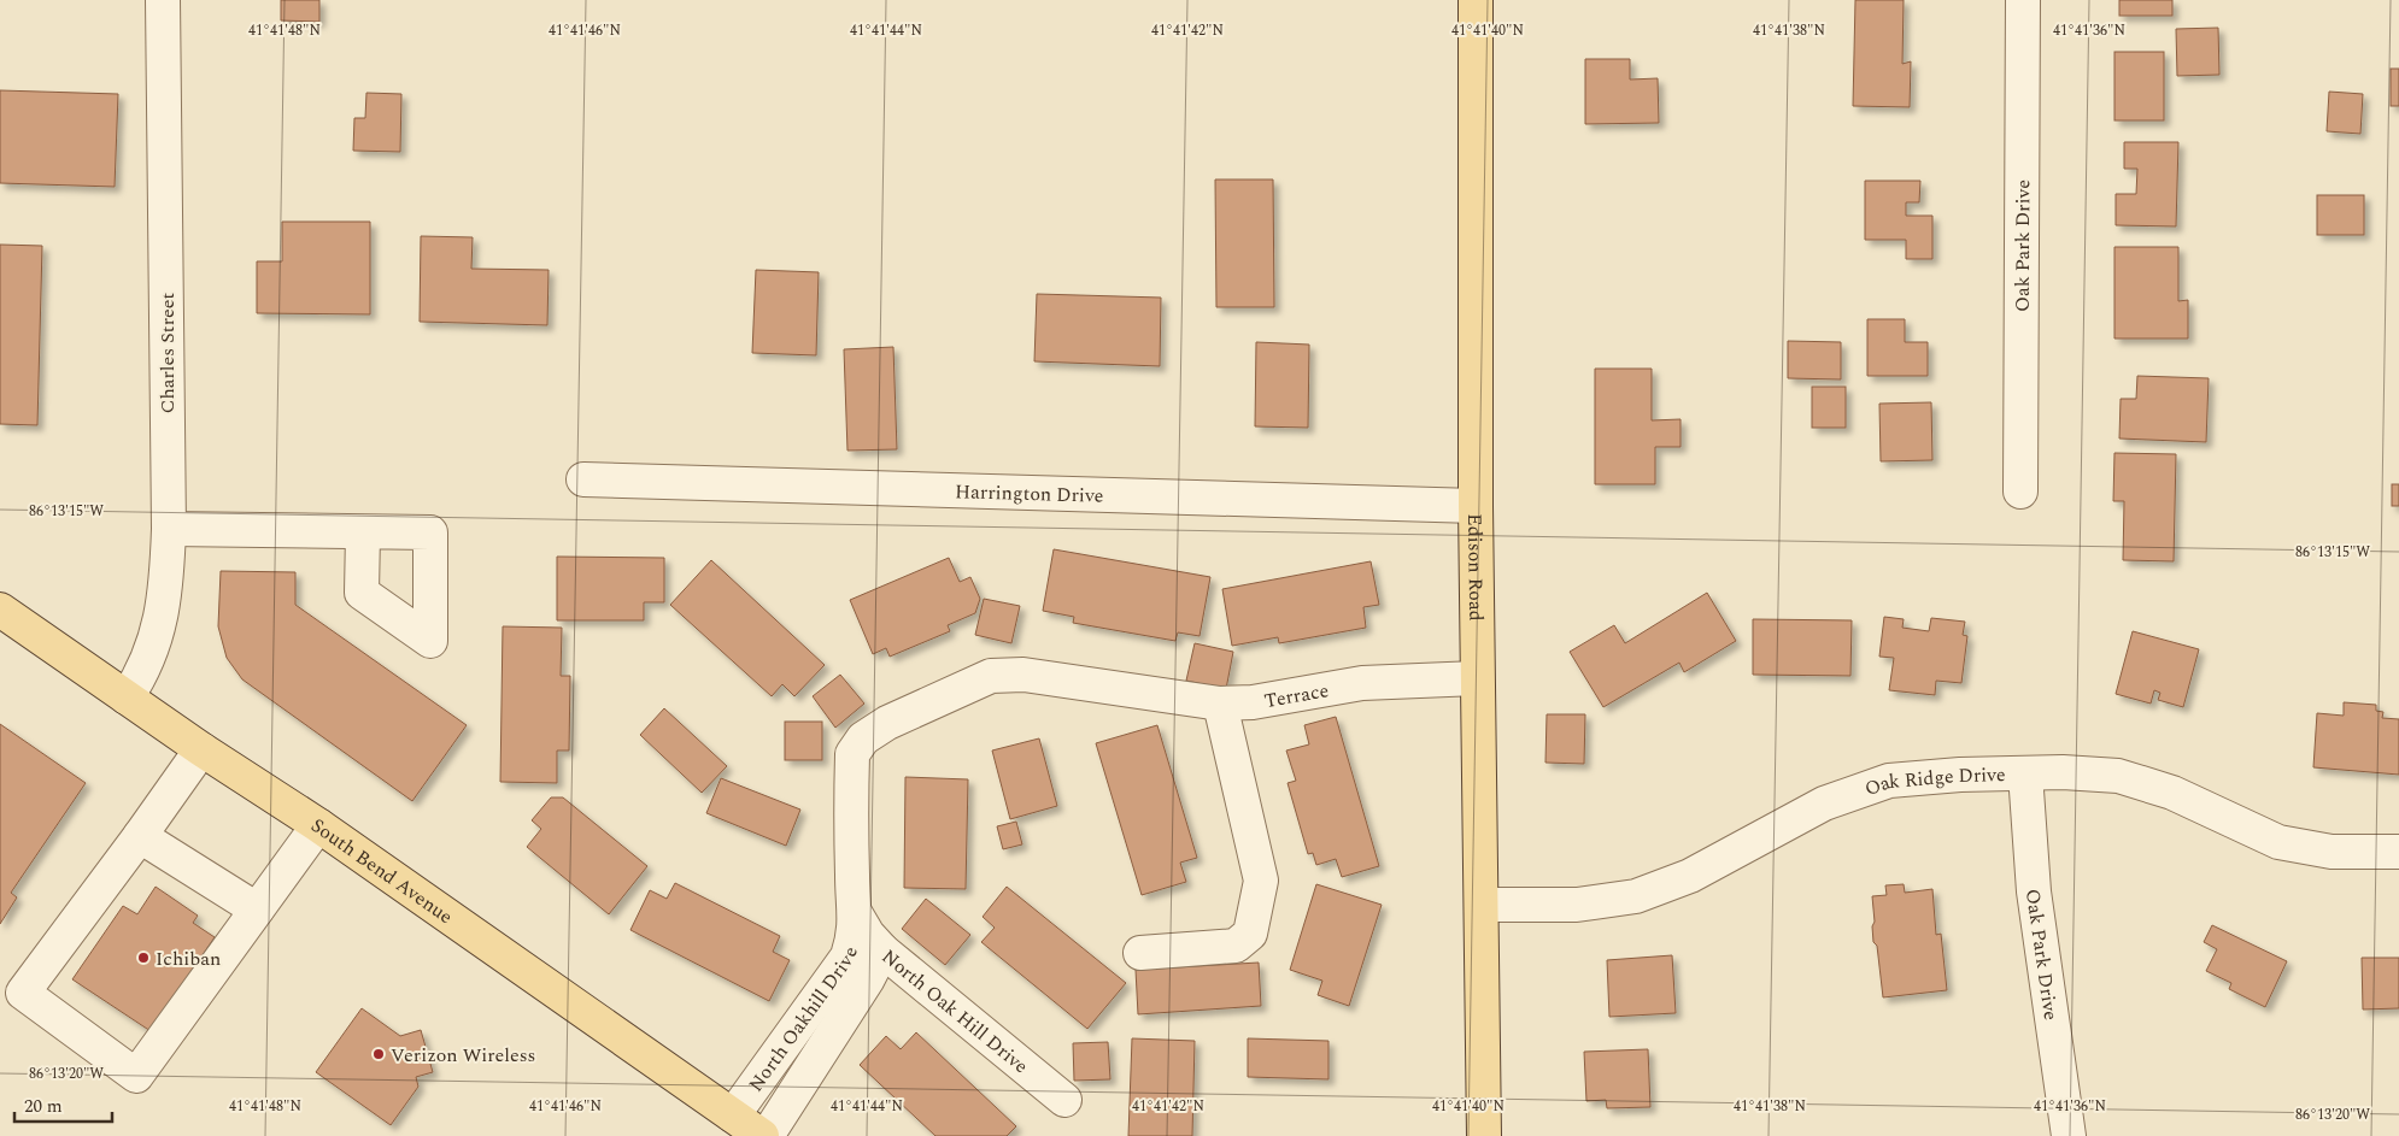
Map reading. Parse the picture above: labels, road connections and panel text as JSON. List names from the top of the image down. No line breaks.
{"streets":{"main road":["Edison Road","South Bend Avenue"],"street":["Oak Park Drive","Charles Street","Harrington Drive","Terrace","Oak Ridge Drive","North Oak Hill Drive","North Oakhill Drive"]},"crossings":[["Oak Park Drive","Oak Ridge Drive"],["Charles Street","South Bend Avenue"],["Harrington Drive","Edison Road"],["Edison Road","Terrace"],["Edison Road","Oak Ridge Drive"],["Terrace","North Oak Hill Drive"],["Terrace","North Oakhill Drive"],["South Bend Avenue","North Oakhill Drive"],["North Oak Hill Drive","North Oakhill Drive"]],"places":["Ichiban","Verizon Wireless"],"scale_bar":"20 m","coordinates":["41°41'48\"N","41°41'46\"N","41°41'44\"N","41°41'42\"N","41°41'40\"N","41°41'38\"N","41°41'36\"N","86°13'15\"W","86°13'20\"W"]}
